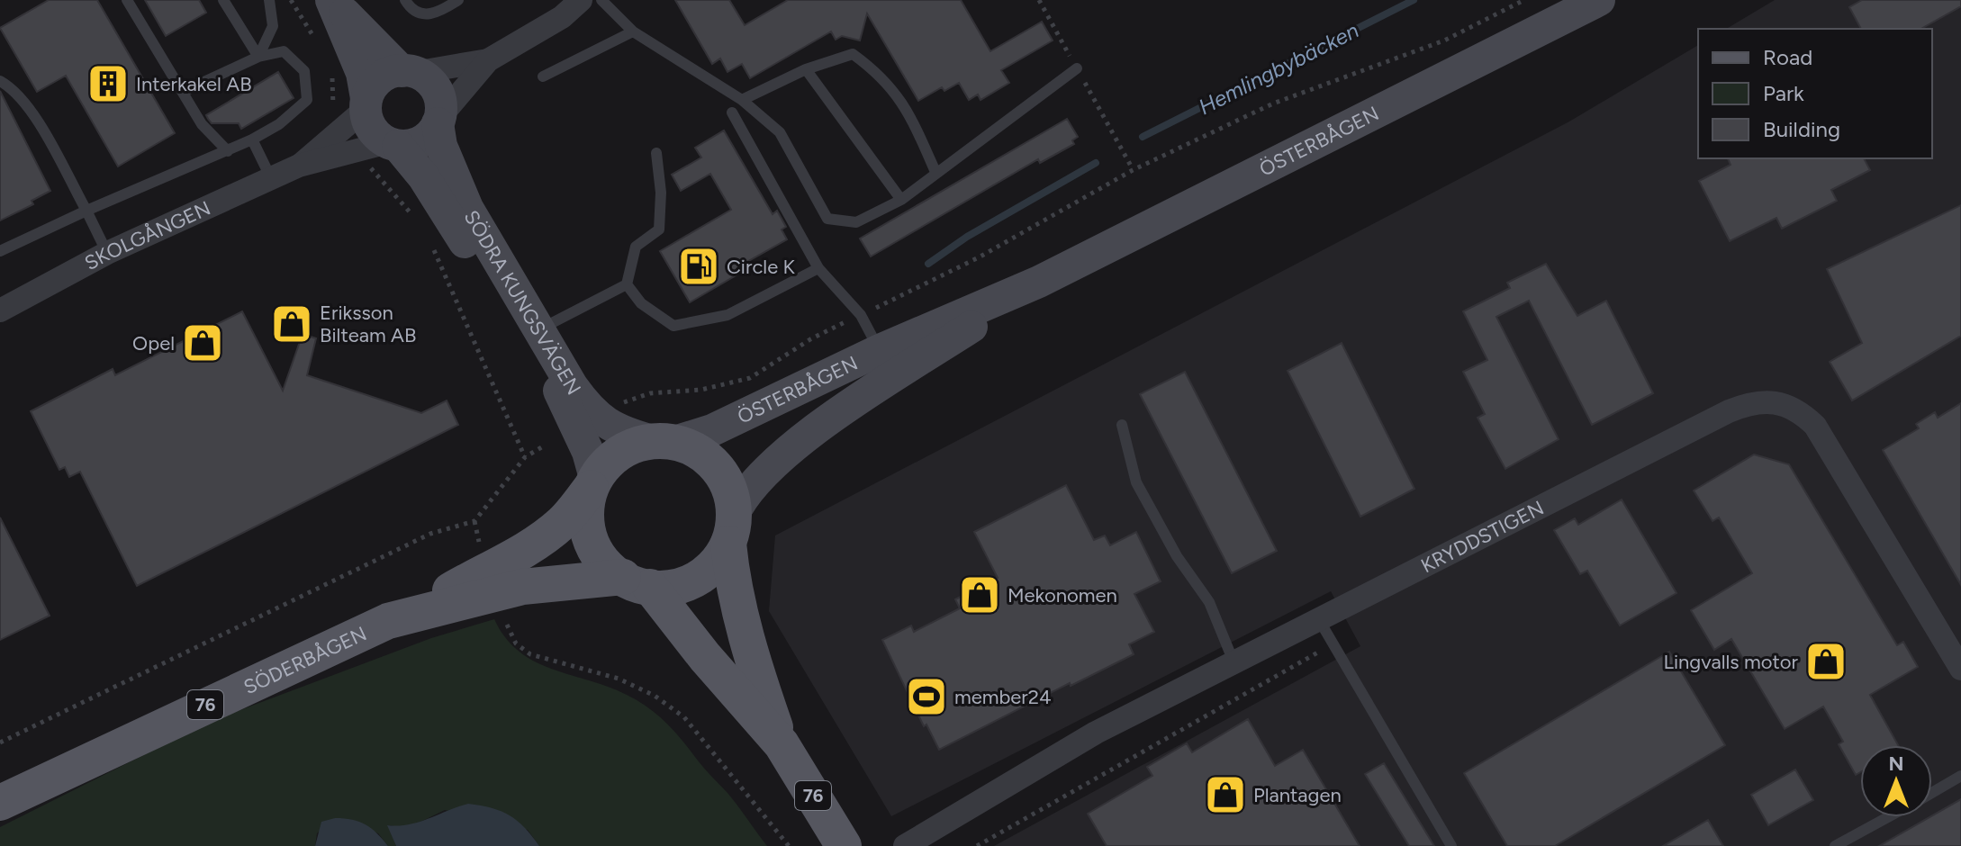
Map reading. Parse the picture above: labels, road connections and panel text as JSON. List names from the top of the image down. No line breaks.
{"streets":{"main road":["ÖSTERBÅGEN","SÖDRA KUNGSVÄGEN","SÖDERBÅGEN","76"],"street":["SKOLGÅNGEN","KRYDDSTIGEN"]},"crossings":[["ÖSTERBÅGEN","SÖDRA KUNGSVÄGEN"],["ÖSTERBÅGEN","SÖDERBÅGEN"],["ÖSTERBÅGEN","76"],["SKOLGÅNGEN","SÖDRA KUNGSVÄGEN"],["SÖDRA KUNGSVÄGEN","SÖDERBÅGEN"],["SÖDRA KUNGSVÄGEN","76"],["SÖDERBÅGEN","76"]],"water":["Hemlingbybäcken"],"places":{"building":["Interkakel AB"],"fuel station":["Circle K"],"shop":["Eriksson Bilteam AB","Opel","Mekonomen","Lingvalls motor","Plantagen"],"sports":["member24"]},"legend":["Road","Park","Building"],"north":"top"}
